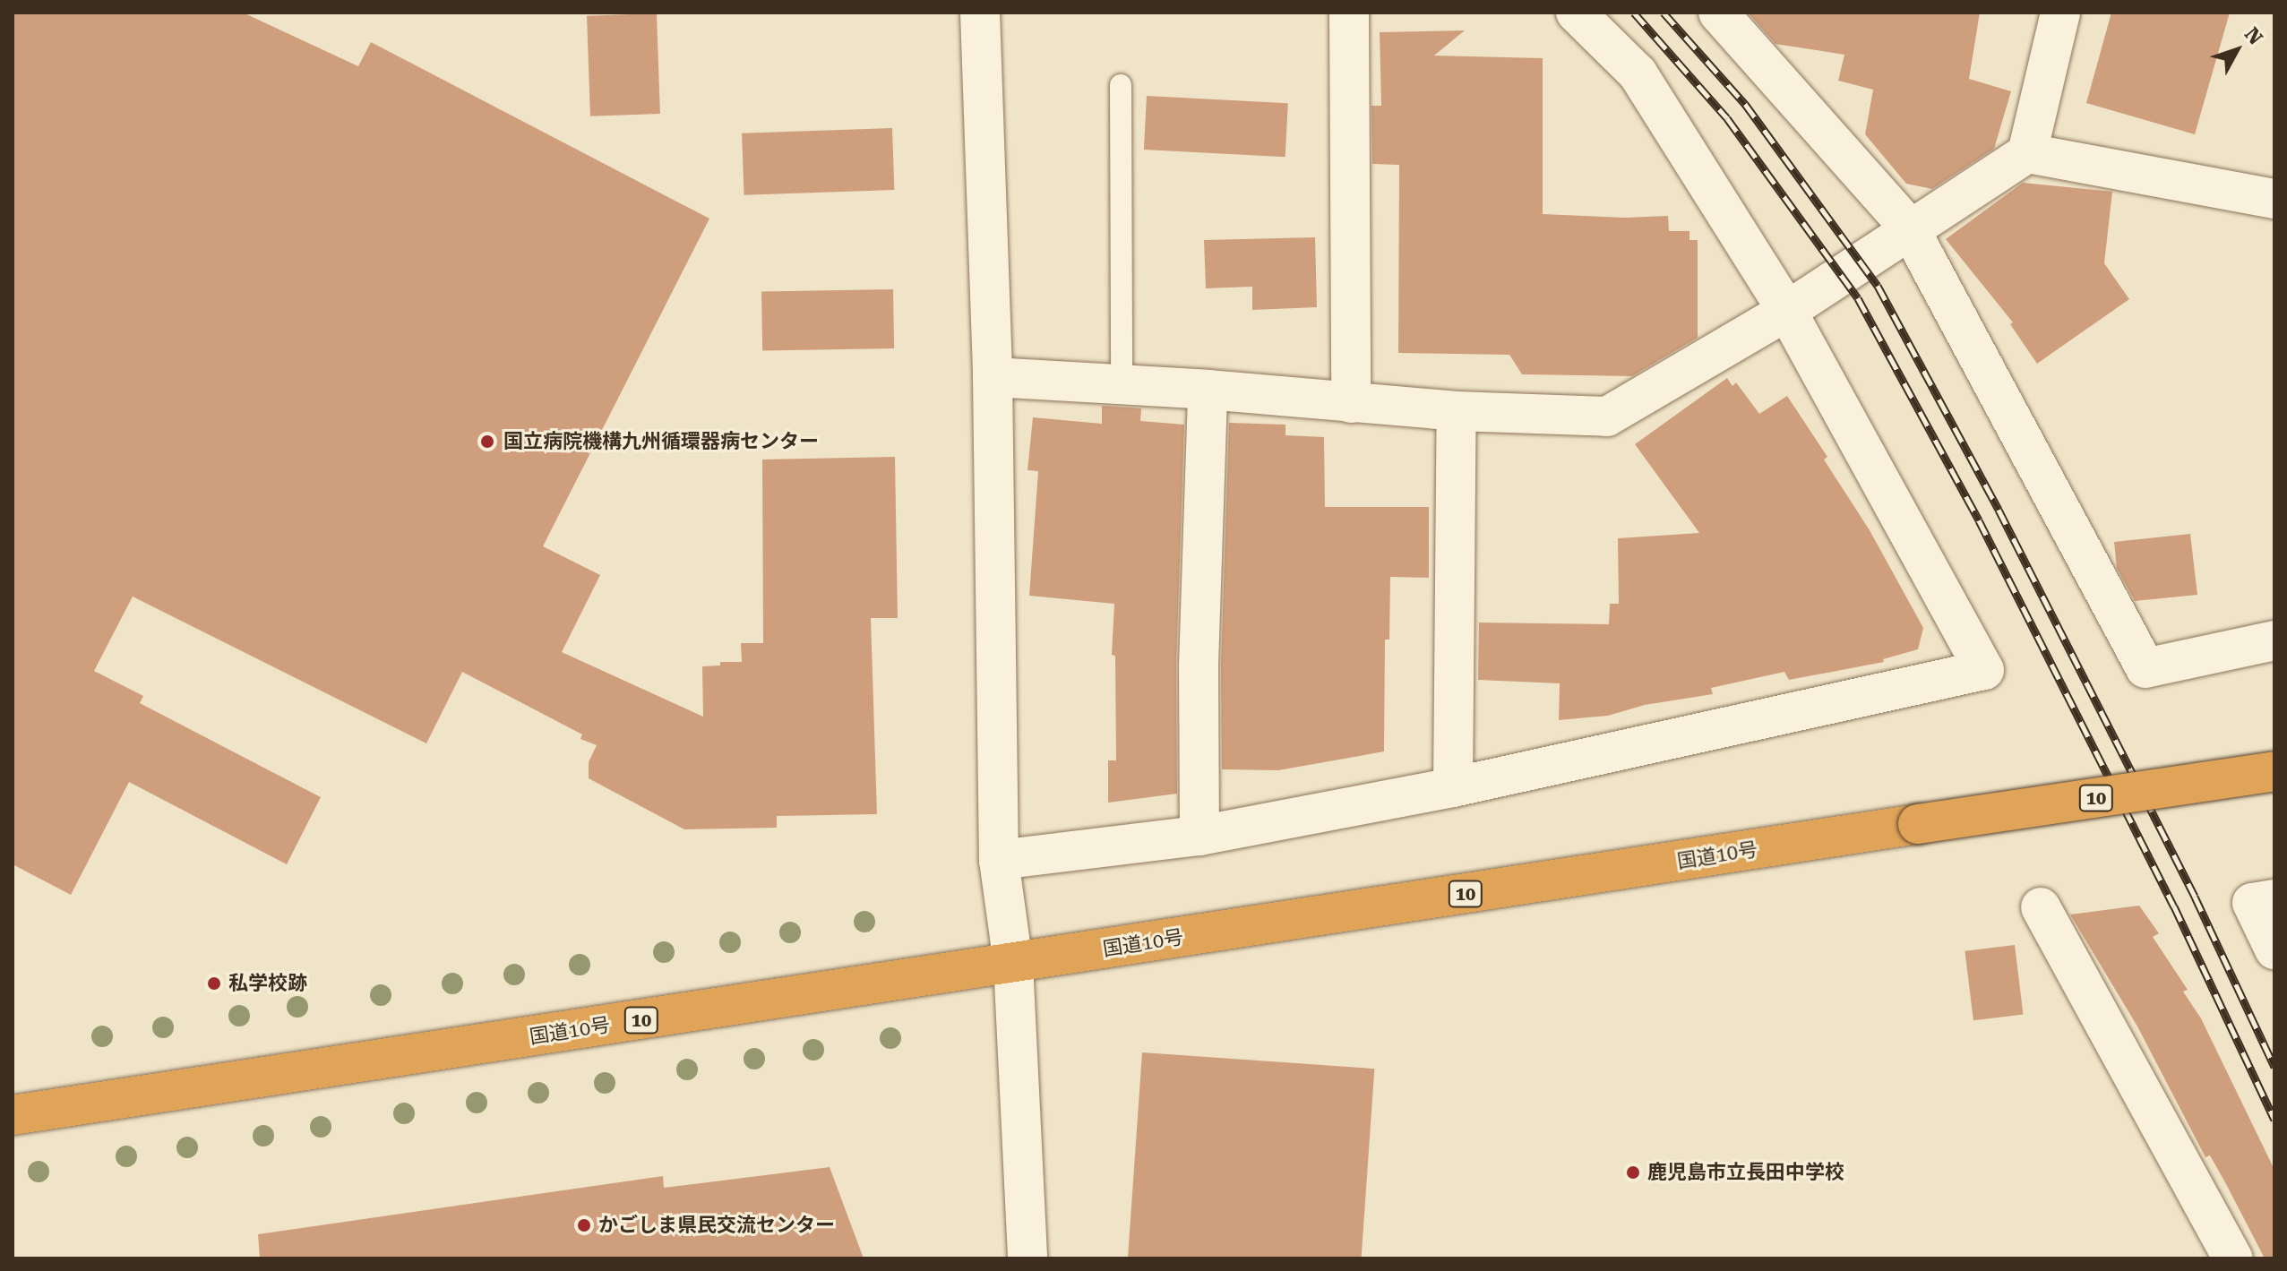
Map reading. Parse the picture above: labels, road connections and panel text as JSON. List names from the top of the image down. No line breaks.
{"streets":{"highway":["10","国道10号"]},"places":["国立病院機構九州循環器病センター","私学校跡","鹿児島市立長田中学校","かごしま県民交流センター"],"north":"top right"}
